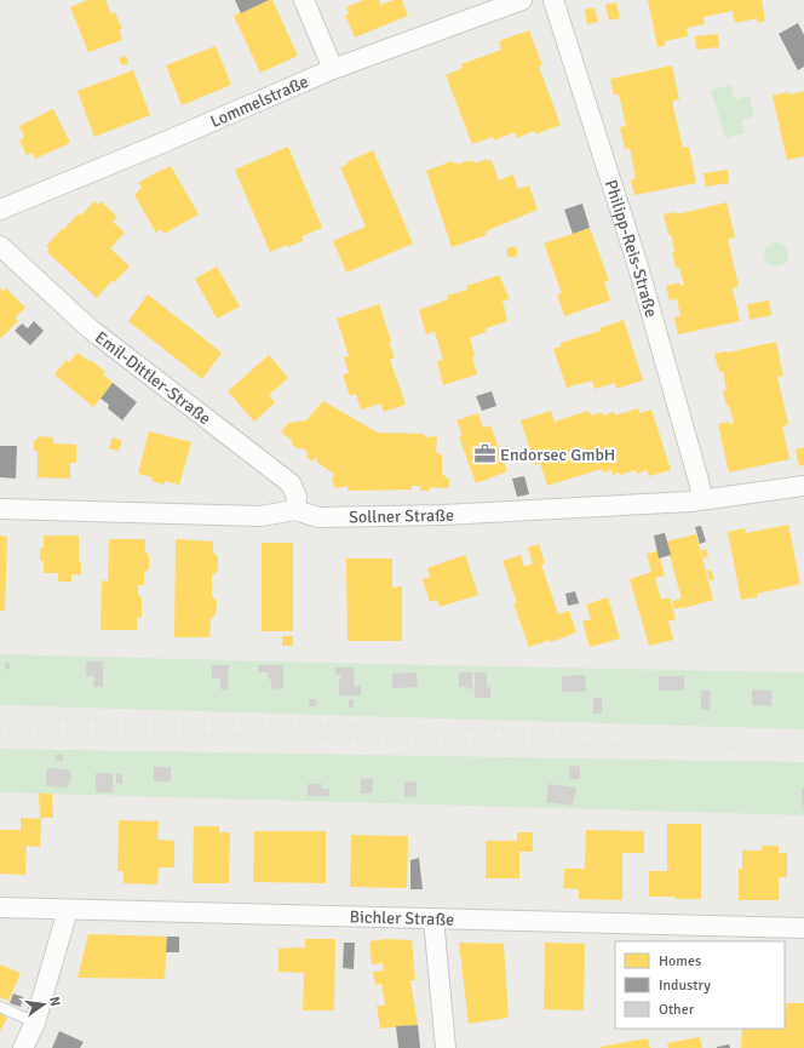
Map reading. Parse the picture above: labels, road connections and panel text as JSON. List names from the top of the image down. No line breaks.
{"streets":{"street":["Lommelstraße","Philipp-Reis-Straße","Emil-Dittler-Straße","Sollner Straße","Bichler Straße"]},"crossings":[["Philipp-Reis-Straße","Sollner Straße"],["Emil-Dittler-Straße","Sollner Straße"]],"places":{"office":["Endorsec GmbH"]},"legend":["Homes","Industry","Other"],"north":"right"}
